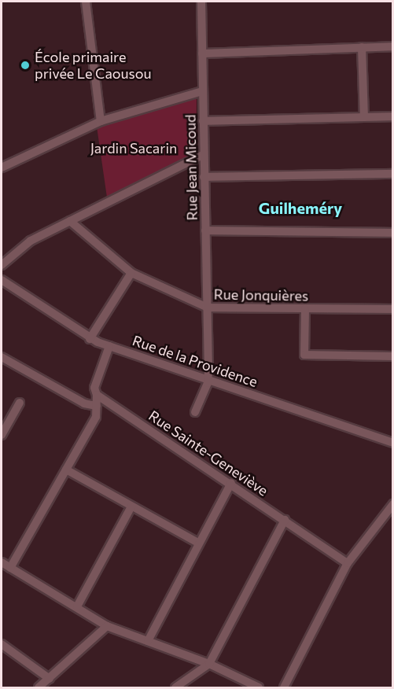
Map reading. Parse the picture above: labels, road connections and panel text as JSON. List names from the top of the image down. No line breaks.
{"streets":{"street":["Rue Jean Micoud","Rue Jonquières","Rue de la Providence","Rue Sainte-Geneviève"]},"districts":["Guilheméry"],"parks":["Jardin Sacarin"],"places":["École primaire privée Le Caousou"]}
